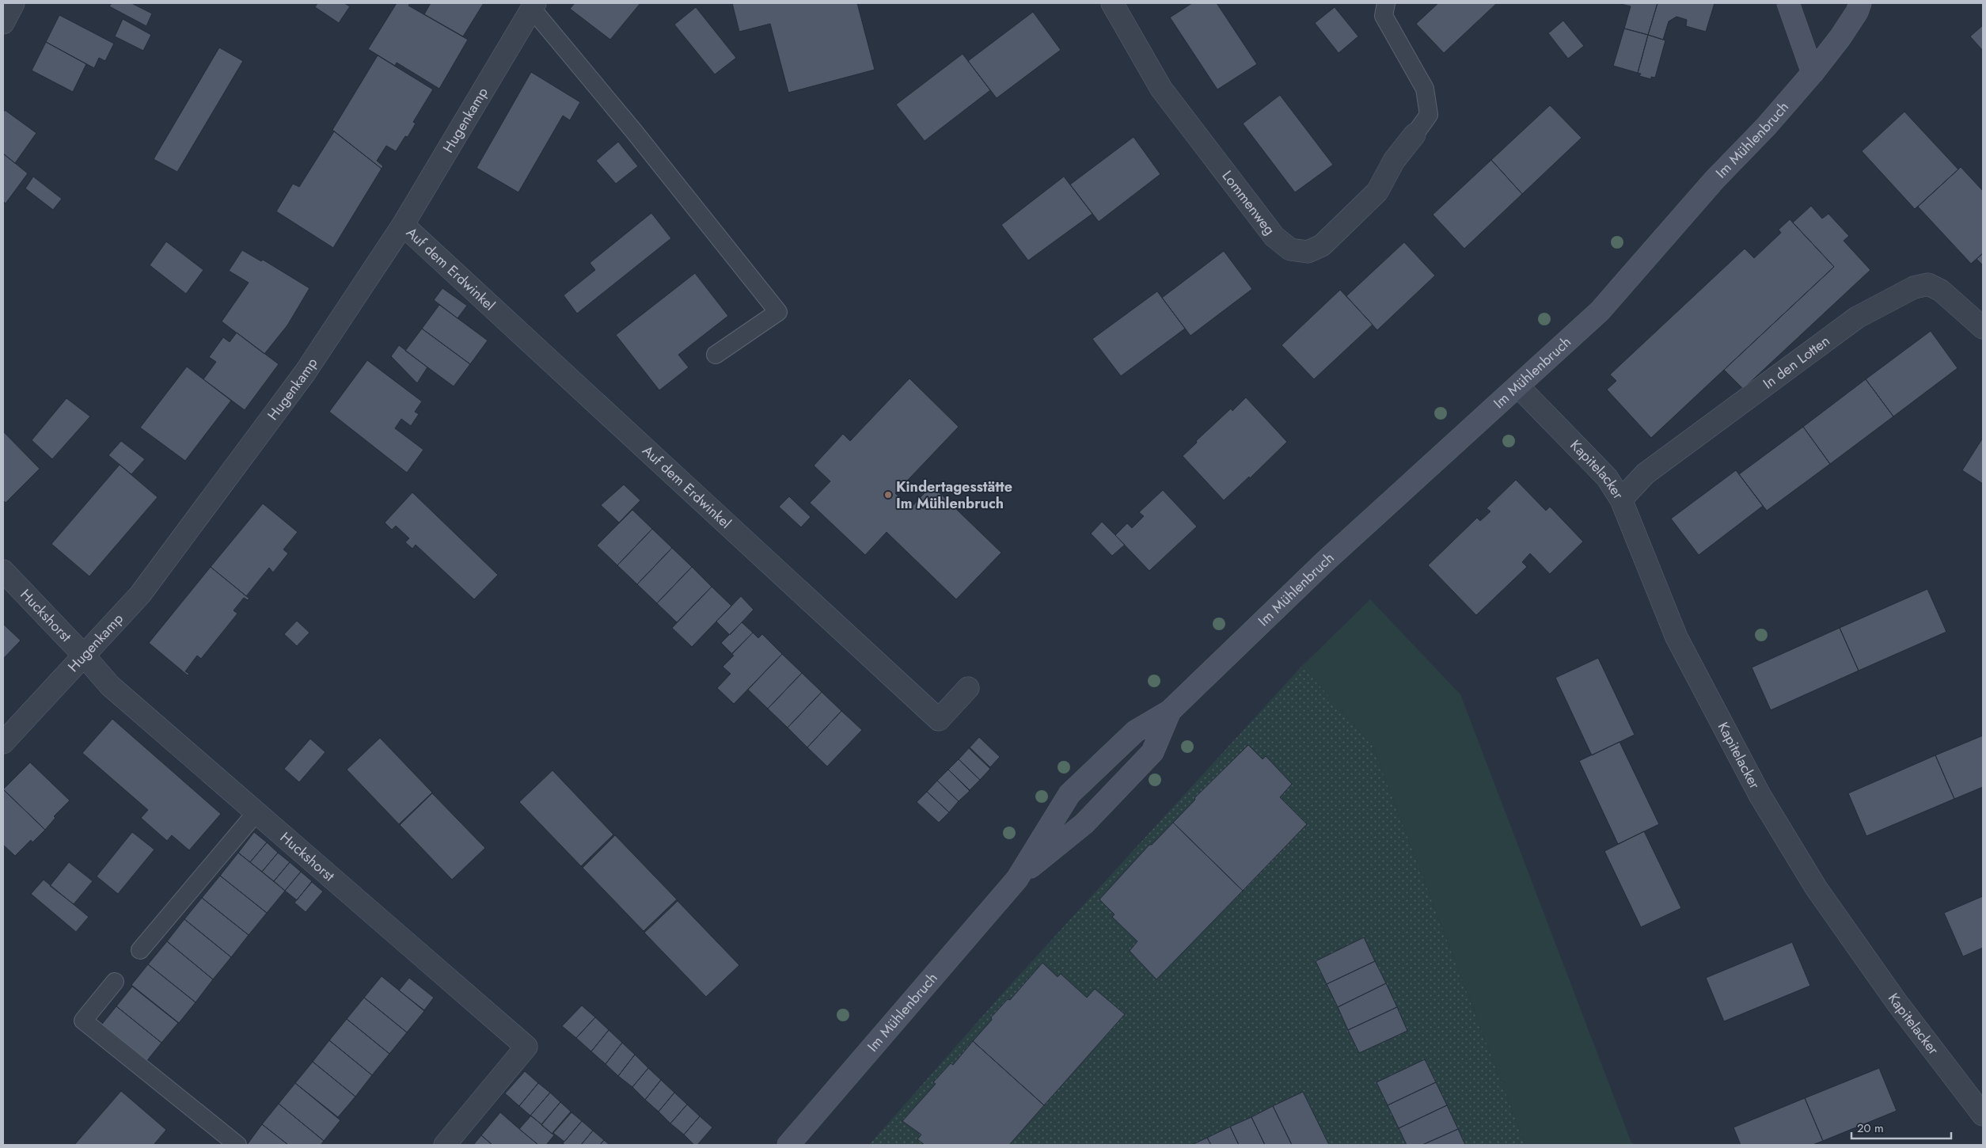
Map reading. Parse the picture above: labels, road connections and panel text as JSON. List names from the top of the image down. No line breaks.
{"streets":{"main road":["Im Mühlenbruch"],"street":["Hugenkamp","Lommenweg","Auf dem Erdwinkel","In den Lotten","Kapitelacker","Huckshorst"]},"crossings":[["Hugenkamp","Auf dem Erdwinkel"],["Hugenkamp","Huckshorst"],["Im Mühlenbruch","Kapitelacker"],["In den Lotten","Kapitelacker"]],"places":["Kindertagesstätte Im Mühlenbruch"],"scale_bar":"20 m"}
